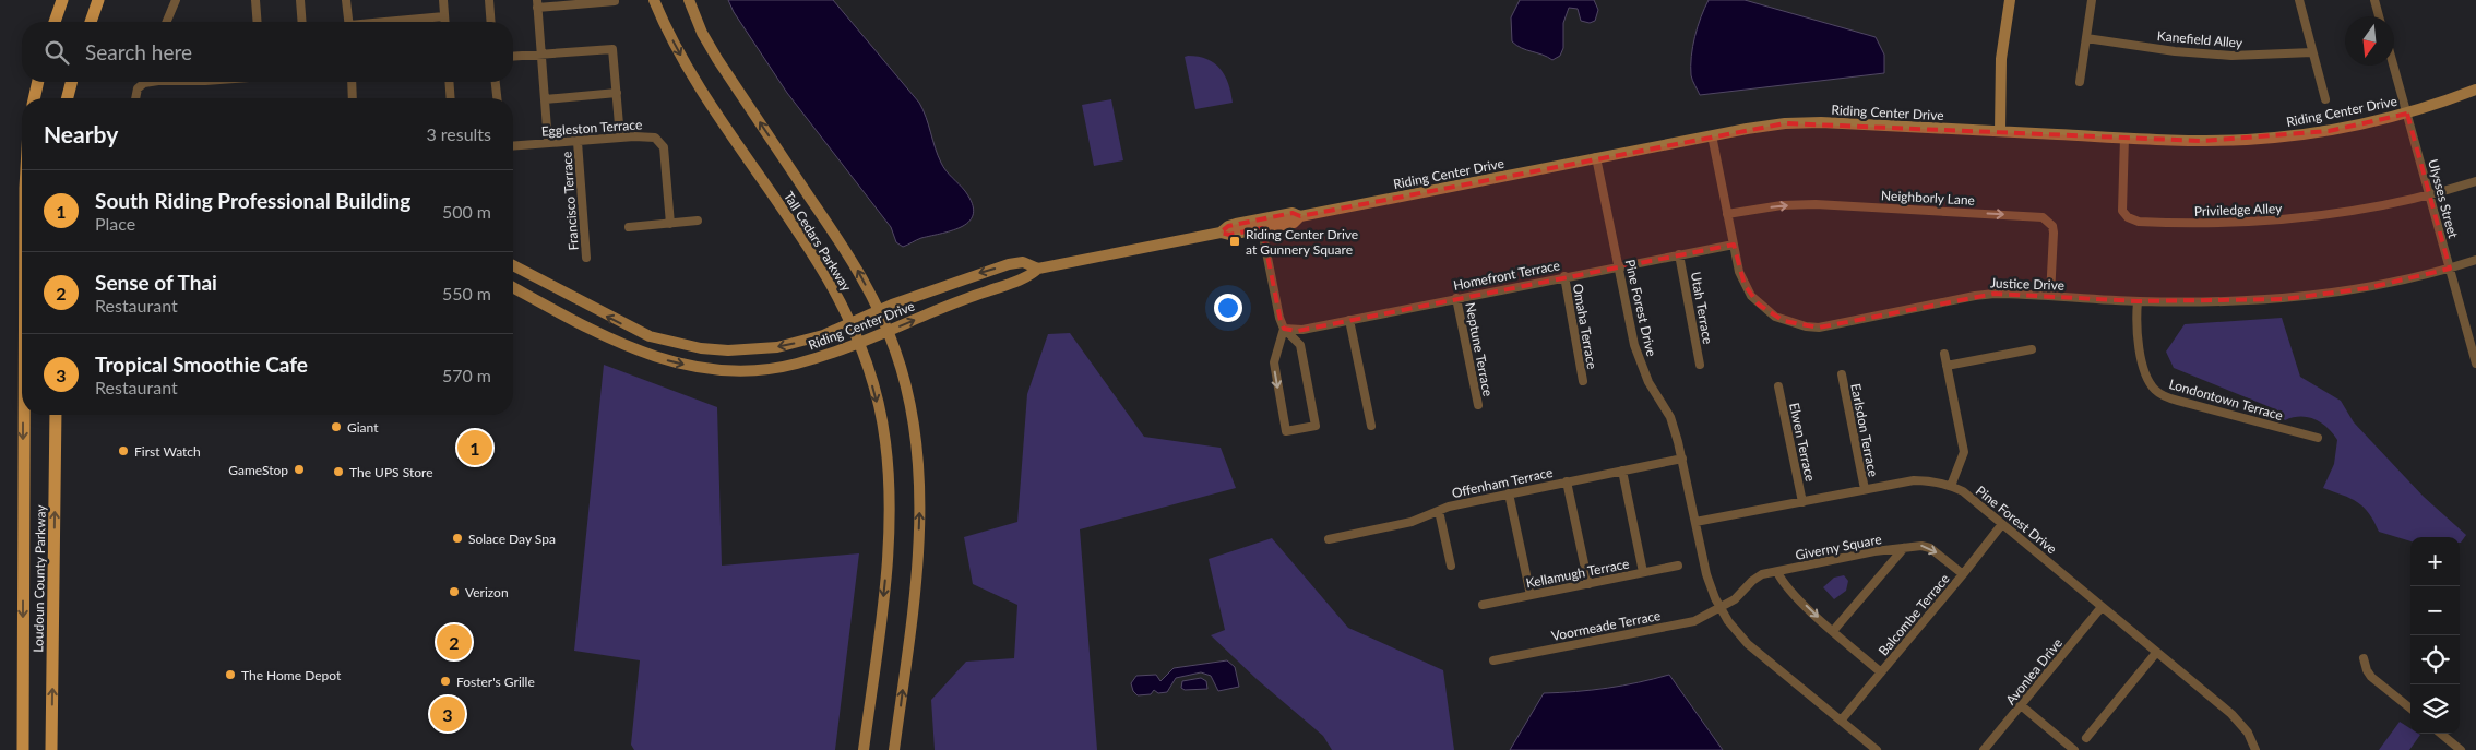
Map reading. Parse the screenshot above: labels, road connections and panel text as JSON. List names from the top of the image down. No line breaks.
{"streets":{"main road":["Loudoun County Parkway"],"street":["Kanefield Alley","Riding Center Drive","Eggleston Terrace","Neighborly Lane","Ulysses Street","Francisco Terrace","Priviledge Alley","Tall Cedars Parkway","Homefront Terrace","Justice Drive","Pine Forest Drive","Utah Terrace","Omaha Terrace","Neptune Terrace","Londontown Terrace","Earlsdon Terrace","Elwen Terrace","Offenham Terrace","Giverny Square","Kellamugh Terrace","Balcombe Terrace","Voormeade Terrace","Avonlea Drive"]},"crossings":[["Riding Center Drive","Ulysses Street"],["Riding Center Drive","Priviledge Alley"],["Riding Center Drive","Tall Cedars Parkway"],["Riding Center Drive","Justice Drive"],["Riding Center Drive","Pine Forest Drive"],["Eggleston Terrace","Francisco Terrace"],["Neighborly Lane","Justice Drive"],["Ulysses Street","Priviledge Alley"],["Ulysses Street","Justice Drive"],["Homefront Terrace","Justice Drive"],["Homefront Terrace","Pine Forest Drive"],["Homefront Terrace","Utah Terrace"],["Homefront Terrace","Omaha Terrace"],["Homefront Terrace","Neptune Terrace"],["Justice Drive","Londontown Terrace"],["Pine Forest Drive","Earlsdon Terrace"],["Pine Forest Drive","Elwen Terrace"],["Pine Forest Drive","Offenham Terrace"],["Pine Forest Drive","Giverny Square"],["Pine Forest Drive","Balcombe Terrace"],["Pine Forest Drive","Voormeade Terrace"],["Pine Forest Drive","Avonlea Drive"],["Giverny Square","Balcombe Terrace"],["Giverny Square","Voormeade Terrace"]],"one_way":["Neighborly Lane"],"places":{"transit":["Riding Center Drive at Gunnery Square"],"other":["Giant","First Watch","GameStop","The UPS Store","Solace Day Spa","Verizon","The Home Depot","Foster's Grille"]},"north":"bottom","page":{"search":"Search here","heading":["Nearby","3 results"],"list":[{"mark":"1","name":"South Riding Professional Building","note":"Place","value":"500 m"},{"mark":"2","name":"Sense of Thai","note":"Restaurant","value":"550 m"},{"mark":"3","name":"Tropical Smoothie Cafe","note":"Restaurant","value":"570 m"}],"pins":["1","2","3"],"map_buttons":["+","−"]}}
